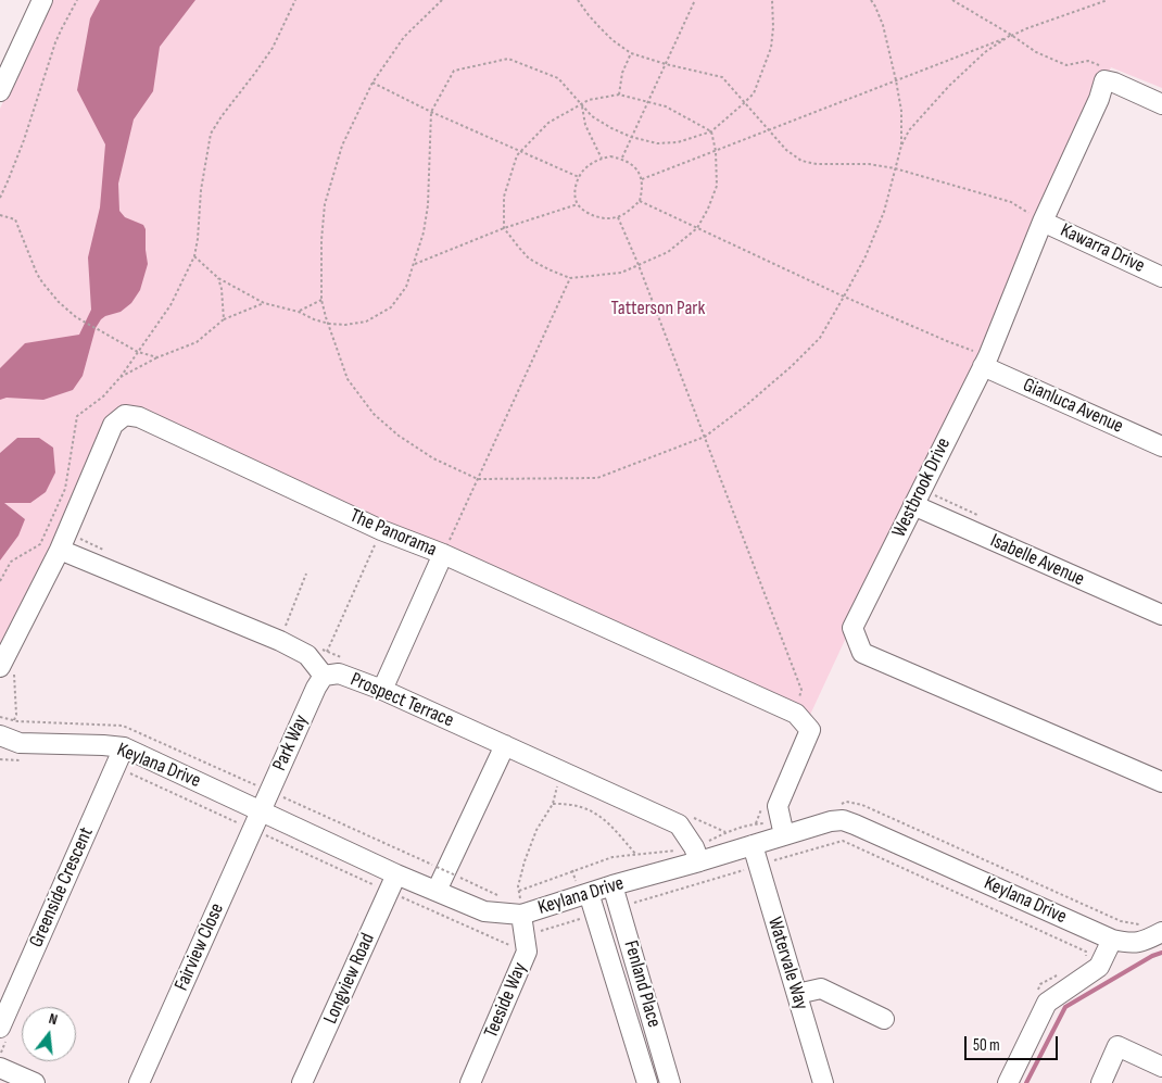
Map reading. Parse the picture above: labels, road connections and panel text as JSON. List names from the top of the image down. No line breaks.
{"streets":{"street":["Kawarra Drive","Gianluca Avenue","Westbrook Drive","The Panorama","Isabelle Avenue","Prospect Terrace","Park Way","Keylana Drive","Greenside Crescent","Fairview Close","Watervale Way","Longview Road","Fenland Place","Teeside Way"]},"crossings":[["Kawarra Drive","Westbrook Drive"],["Gianluca Avenue","Westbrook Drive"],["Westbrook Drive","Isabelle Avenue"],["The Panorama","Prospect Terrace"],["Prospect Terrace","Park Way"],["Prospect Terrace","Keylana Drive"],["Park Way","Keylana Drive"],["Park Way","Fairview Close"],["Keylana Drive","Greenside Crescent"],["Keylana Drive","Fairview Close"],["Keylana Drive","Watervale Way"],["Keylana Drive","Longview Road"],["Keylana Drive","Fenland Place"],["Keylana Drive","Teeside Way"]],"parks":["Tatterson Park"],"scale_bar":"50 m","north":"top"}
